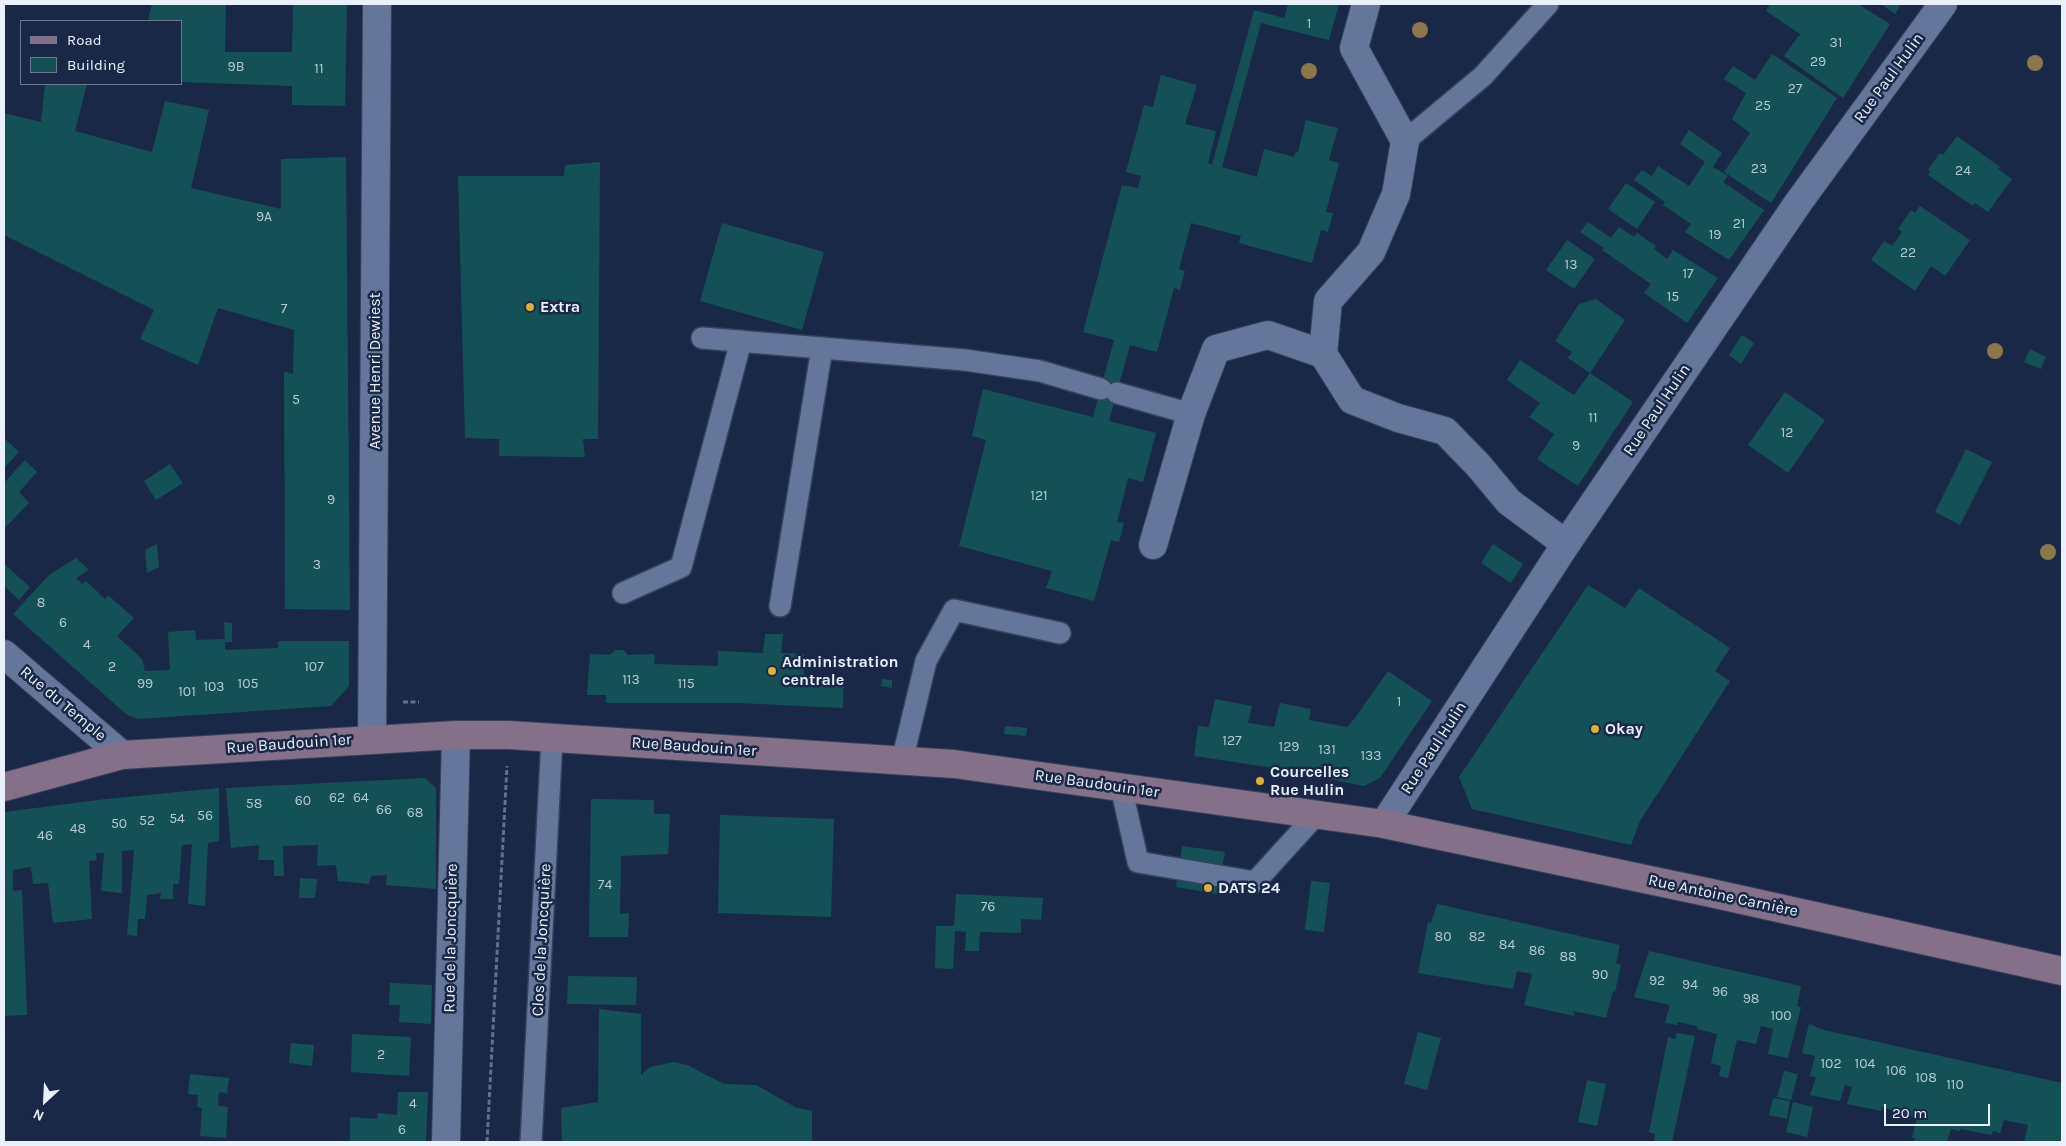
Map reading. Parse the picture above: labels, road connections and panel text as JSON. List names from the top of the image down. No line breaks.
{"streets":{"main road":["Rue Baudouin 1er","Rue Antoine Carnière"],"street":["Rue Paul Hulin","Avenue Henri Dewiest","Rue du Temple","Rue de la Joncquière"],"lane":["Clos de la Joncquière"]},"crossings":[["Rue Paul Hulin","Rue Baudouin 1er"],["Rue Paul Hulin","Rue Antoine Carnière"],["Avenue Henri Dewiest","Rue Baudouin 1er"],["Rue du Temple","Rue Baudouin 1er"],["Rue Baudouin 1er","Rue Antoine Carnière"],["Rue Baudouin 1er","Rue de la Joncquière"],["Rue Baudouin 1er","Clos de la Joncquière"]],"places":["Extra","Administration centrale","Okay","Courcelles Rue Hulin","DATS 24"],"house_numbers":["1","31","29","9B","11","27","25","23","24","9A","21","19","22","13","17","15","7","5","11","12","9","121","9","3","8","6","4","2","107","113","99","105","115","103","101","1","127","129","131","133","62","64","60","58","66","68","56","54","52","50","48","46","74","76","80","82","84","86","88","90","92","94","96","98","100","2","102","104","106","108","110","4","6"],"legend":["Road","Building"],"scale_bar":"20 m","north":"bottom left"}
